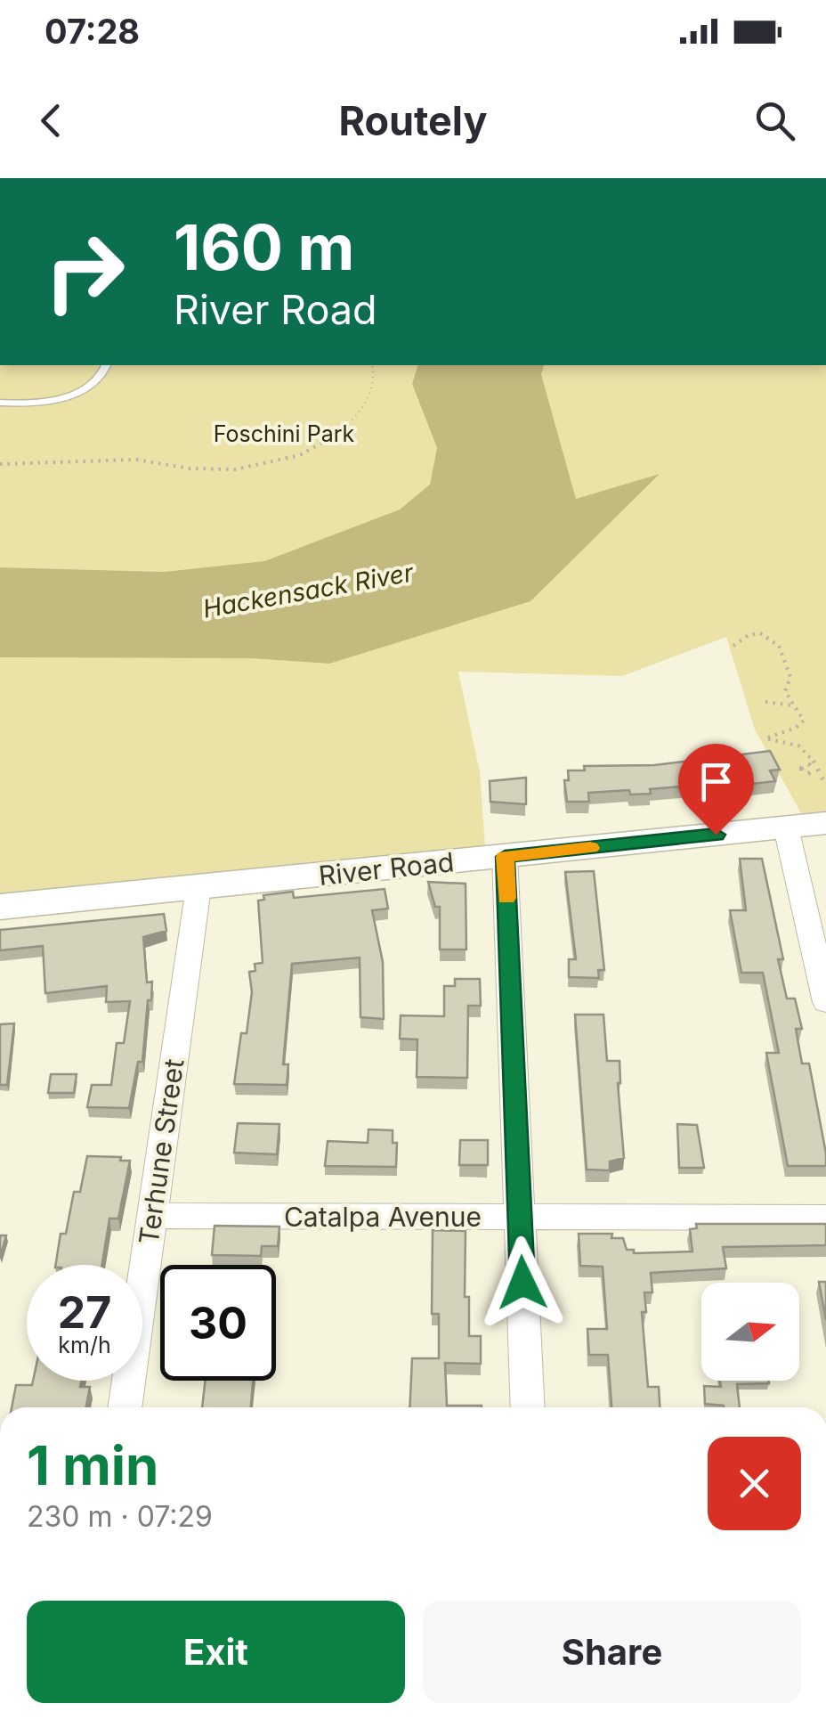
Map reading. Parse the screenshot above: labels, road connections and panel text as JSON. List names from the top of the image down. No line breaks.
{"streets":{"main road":["River Road"],"street":["Terhune Street","Catalpa Avenue"]},"crossings":[["River Road","Terhune Street"],["Terhune Street","Catalpa Avenue"]],"water":["Hackensack River"],"parks":["Foschini Park"],"north":"right","page":{"status":"07:28","header":"Routely","turn":["160 m","River Road"],"speed":"27 km/h","limit":"30","heading":["1 min","230 m · 07:29"],"buttons":["Exit","Share"]}}
